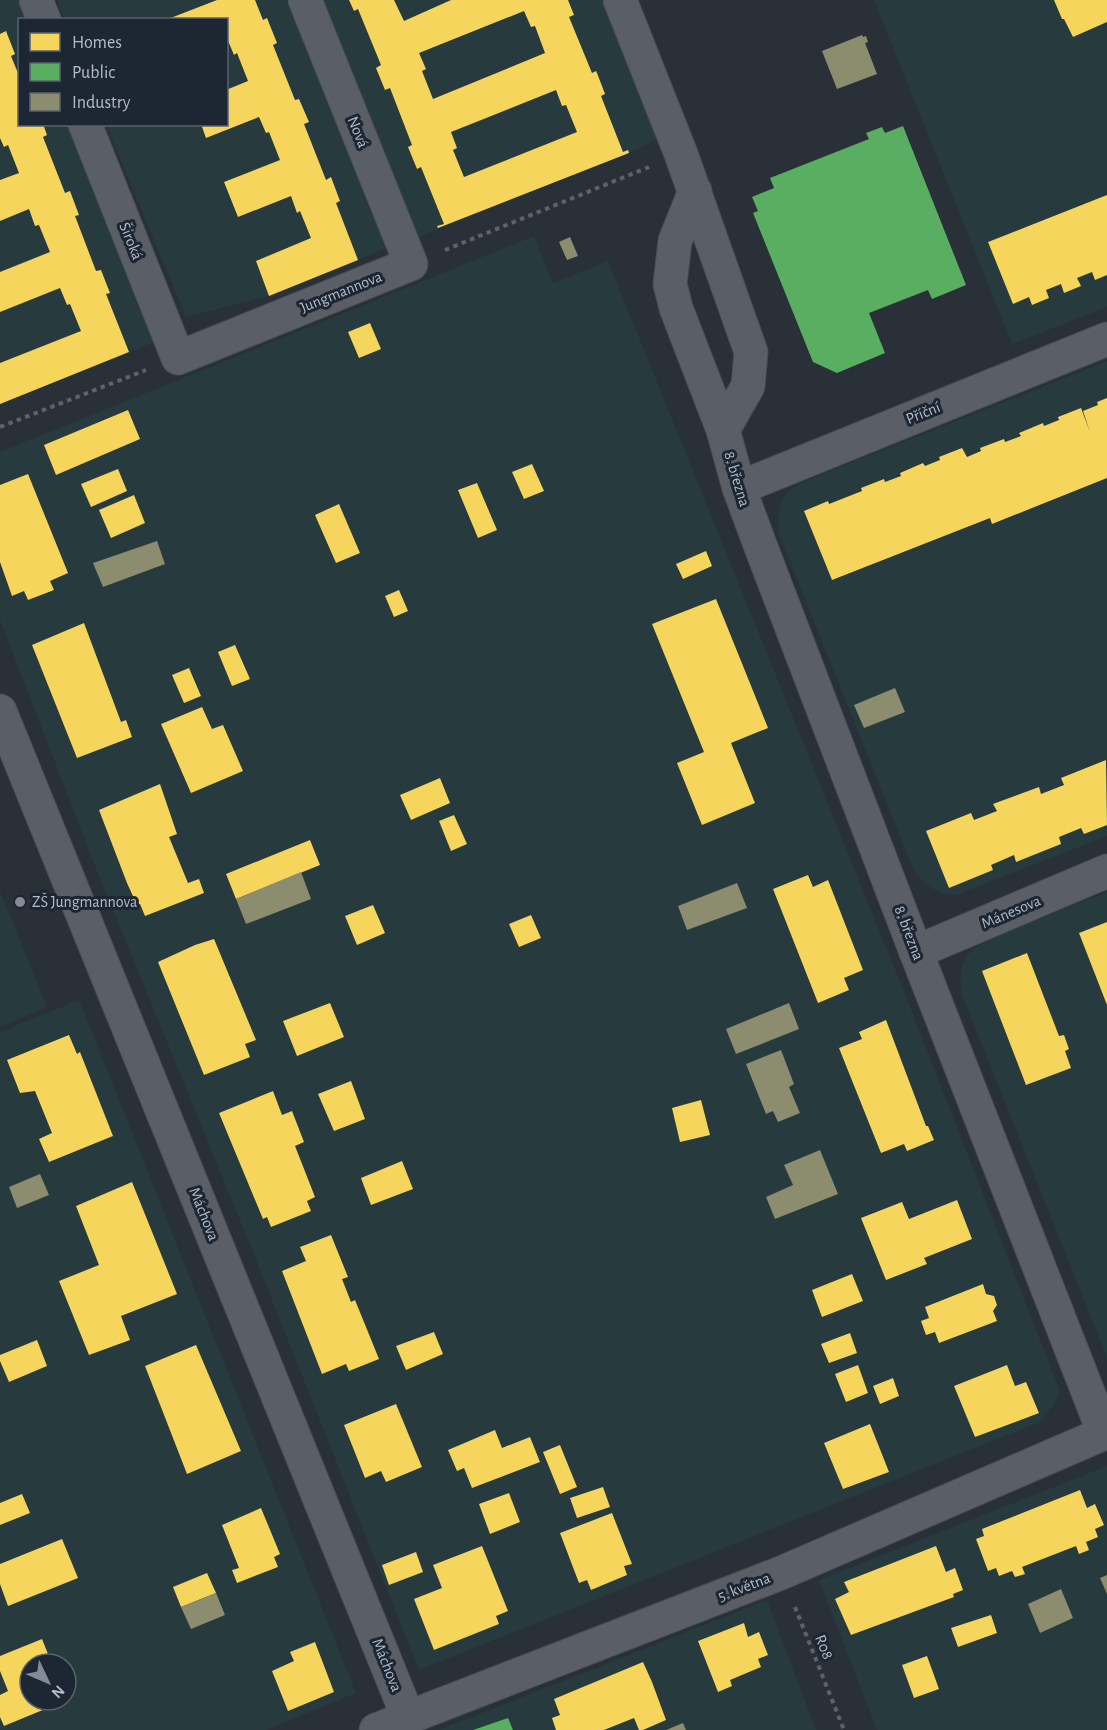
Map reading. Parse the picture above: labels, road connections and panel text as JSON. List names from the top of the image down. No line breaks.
{"streets":{"street":["Nová","Široká","Jungmannova","Příční","8. března","Mánesova","Máchova","5. května"],"path":["R08"]},"crossings":[["Nová","Jungmannova"],["Široká","Jungmannova"],["Příční","8. března"],["8. března","Mánesova"],["8. března","5. května"],["Máchova","5. května"],["5. května","R08"]],"places":["ZŠ Jungmannova"],"legend":["Homes","Public","Industry"],"north":"bottom right"}
